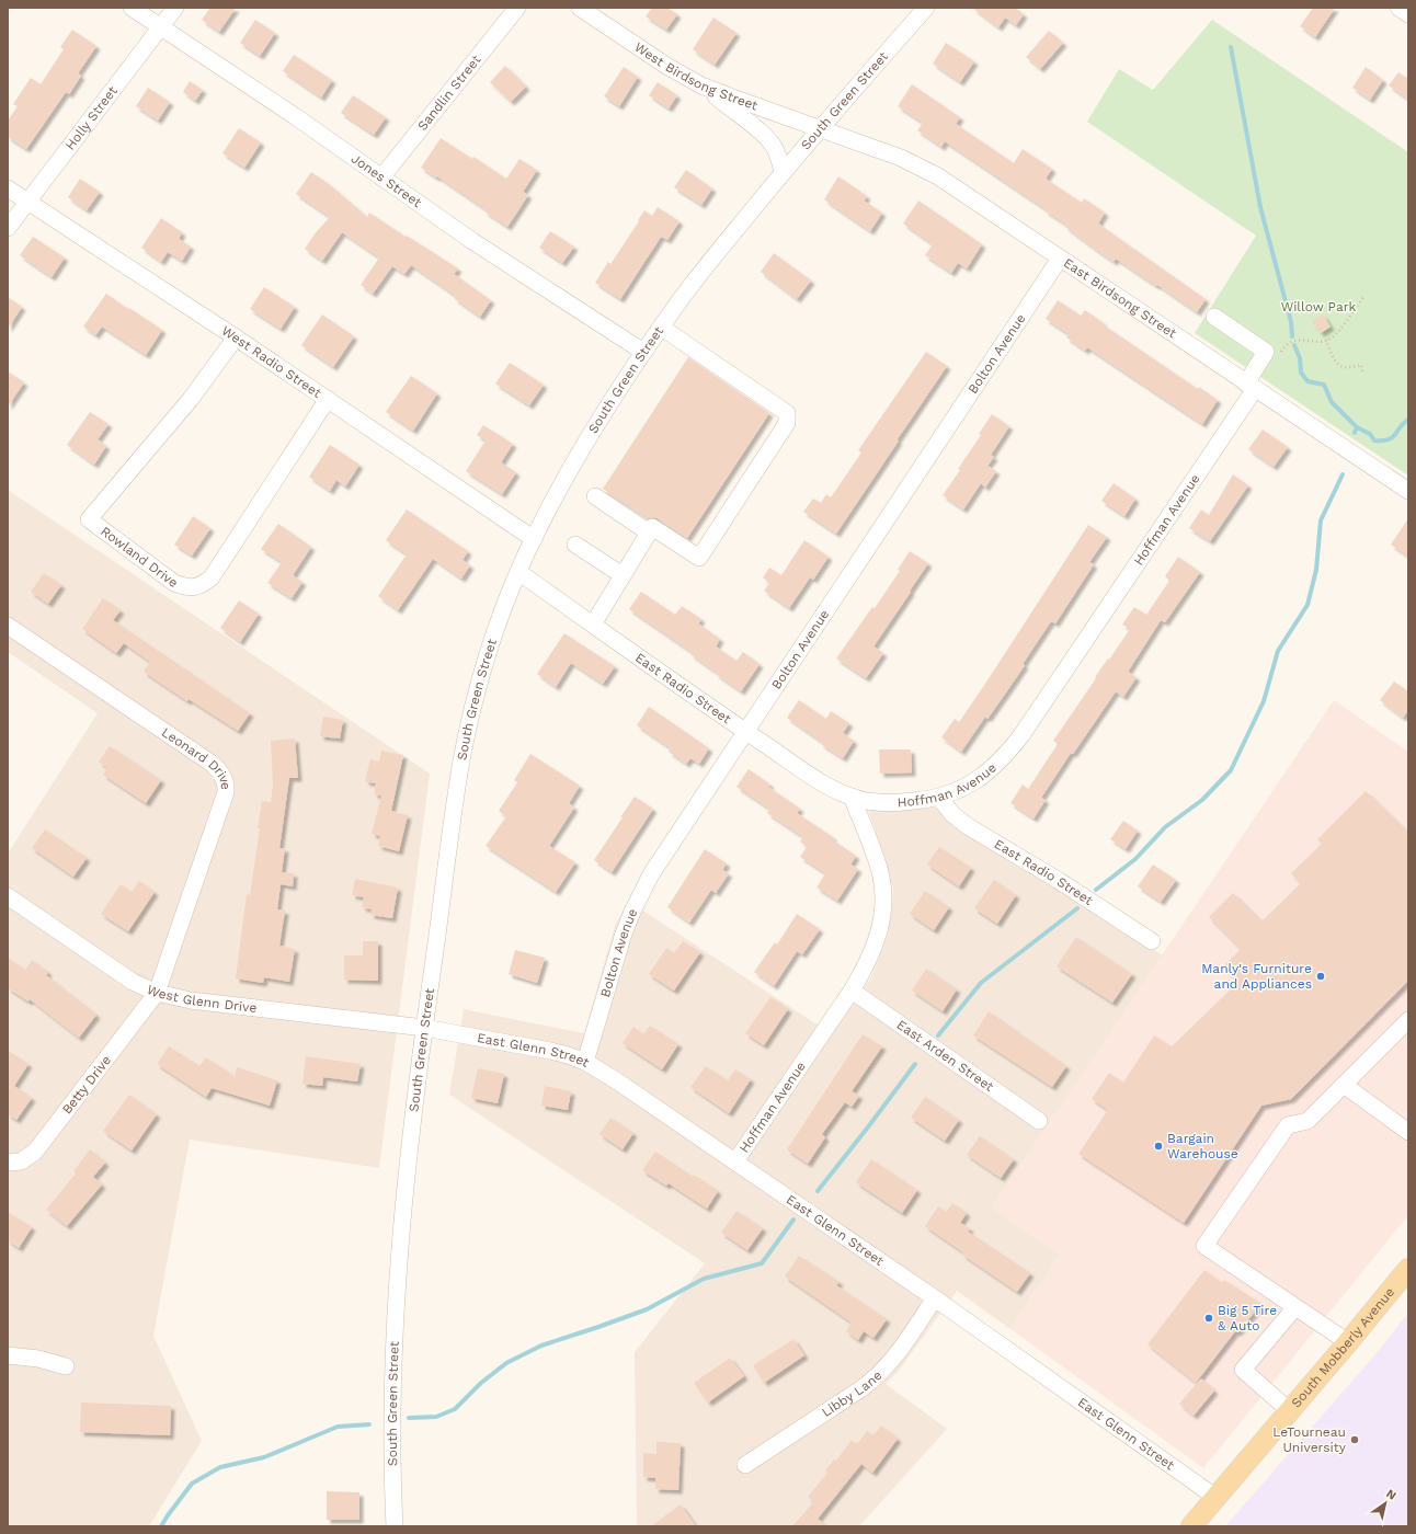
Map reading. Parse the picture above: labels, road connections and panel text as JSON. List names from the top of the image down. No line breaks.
{"streets":{"main road":["South Mobberly Avenue"],"street":["West Birdsong Street","Sandlin Street","South Green Street","Holly Street","Jones Street","East Birdsong Street","Bolton Avenue","West Radio Street","Hoffman Avenue","Rowland Drive","East Radio Street","Leonard Drive","West Glenn Drive","East Glenn Street","East Arden Street","Betty Drive","Libby Lane"]},"crossings":[["West Birdsong Street","South Green Street"],["West Birdsong Street","East Birdsong Street"],["Sandlin Street","Jones Street"],["South Green Street","Jones Street"],["South Green Street","East Birdsong Street"],["South Green Street","West Radio Street"],["South Green Street","East Radio Street"],["South Green Street","West Glenn Drive"],["South Green Street","East Glenn Street"],["Holly Street","Jones Street"],["Holly Street","West Radio Street"],["East Birdsong Street","Bolton Avenue"],["East Birdsong Street","Hoffman Avenue"],["Bolton Avenue","East Radio Street"],["Bolton Avenue","East Glenn Street"],["West Radio Street","Rowland Drive"],["Hoffman Avenue","East Radio Street"],["Hoffman Avenue","East Glenn Street"],["Hoffman Avenue","East Arden Street"],["Leonard Drive","West Glenn Drive"],["Leonard Drive","Betty Drive"],["West Glenn Drive","East Glenn Street"],["West Glenn Drive","Betty Drive"],["East Glenn Street","South Mobberly Avenue"],["East Glenn Street","Libby Lane"]],"parks":["Willow Park"],"places":["Manly's Furniture and Appliances","Bargain Warehouse","Big 5 Tire & Auto","LeTourneau University"],"north":"top right"}
